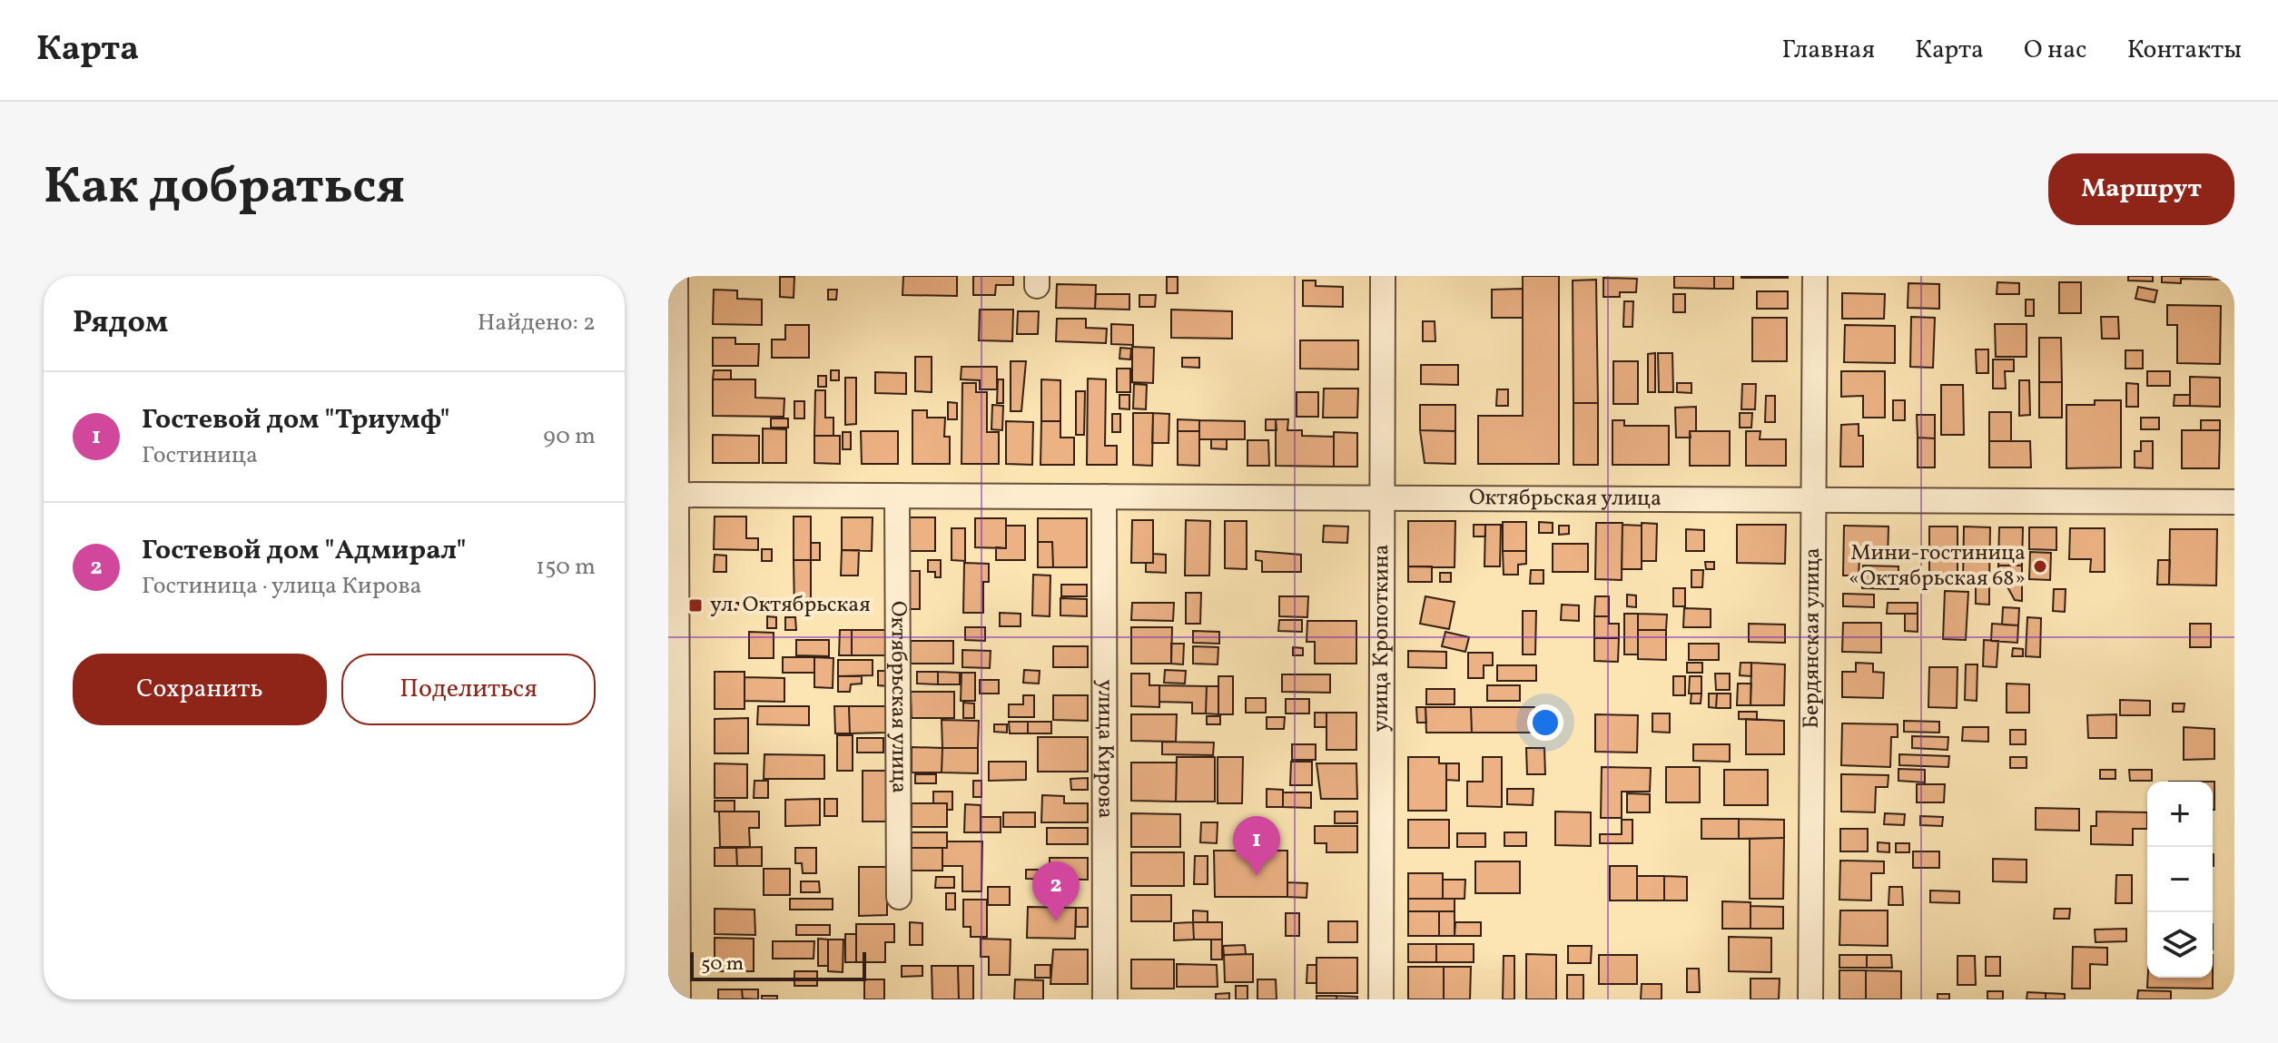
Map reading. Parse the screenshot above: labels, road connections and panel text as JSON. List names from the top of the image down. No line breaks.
{"streets":{"street":["Октябрьская улица","улица Кропоткина","Бердянская улица","улица Кирова"]},"crossings":[["Октябрьская улица","улица Кропоткина"],["Октябрьская улица","Бердянская улица"],["Октябрьская улица","улица Кирова"]],"places":{"other":["Мини-гостиница «Октябрьская 68»"],"transit":["ул. Октябрьская"]},"scale_bar":"50 m","page":{"header":"Карта","nav":["Главная","Карта","О нас","Контакты"],"title":"Как добраться","buttons":["Маршрут",["Сохранить","Поделиться"]],"heading":["Рядом","Найдено: 2"],"list":[{"mark":"1","name":"Гостевой дом \"Триумф\"","note":"Гостиница","value":"90 m"},{"mark":"2","name":"Гостевой дом \"Адмирал\"","note":"Гостиница · улица Кирова","value":"150 m"}],"map_buttons":["+","−"],"pins":["1","2"],"scale":"50 m"}}
